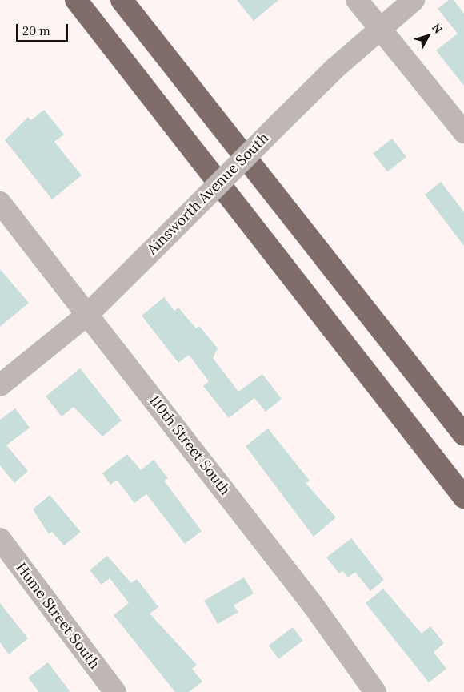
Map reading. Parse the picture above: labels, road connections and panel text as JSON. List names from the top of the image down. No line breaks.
{"streets":{"street":["Ainsworth Avenue South","110th Street South","Hume Street South"]},"crossings":[["Ainsworth Avenue South","110th Street South"]],"scale_bar":"20 m","north":"top right"}
